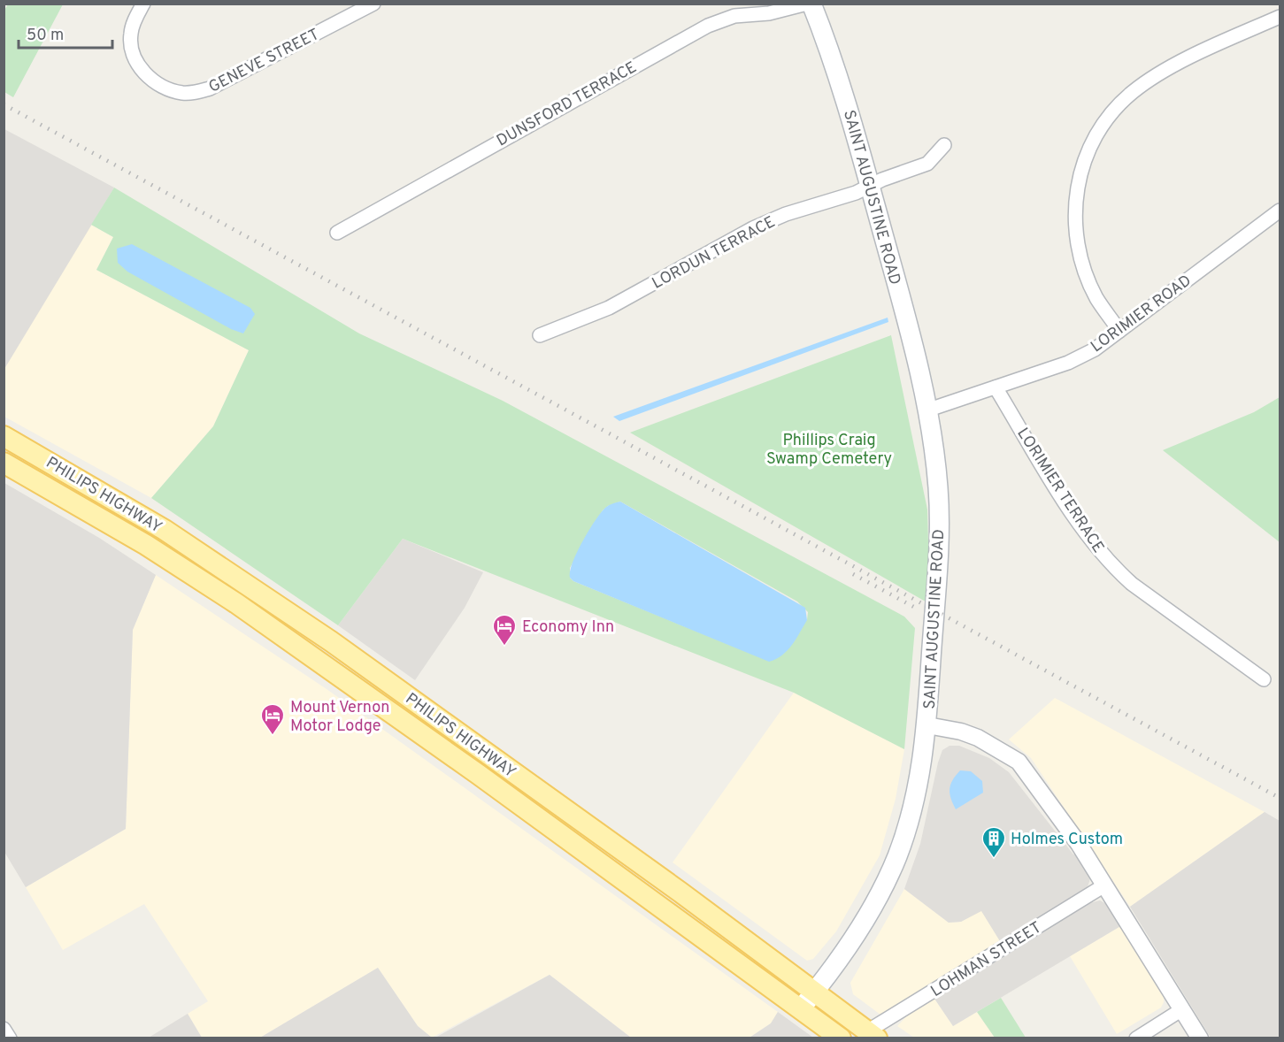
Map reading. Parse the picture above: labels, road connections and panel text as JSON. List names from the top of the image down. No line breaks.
{"streets":{"main road":["SAINT AUGUSTINE ROAD","PHILIPS HIGHWAY"],"street":["GENEVE STREET","DUNSFORD TERRACE","LORDUN TERRACE","LORIMIER ROAD","LORIMIER TERRACE","LOHMAN STREET"]},"crossings":[["SAINT AUGUSTINE ROAD","LORDUN TERRACE"],["SAINT AUGUSTINE ROAD","LORIMIER ROAD"],["SAINT AUGUSTINE ROAD","LOHMAN STREET"],["LORIMIER ROAD","LORIMIER TERRACE"],["PHILIPS HIGHWAY","LOHMAN STREET"]],"parks":["Phillips Craig Swamp Cemetery"],"places":{"hotel":["Economy Inn","Mount Vernon Motor Lodge"],"building":["Holmes Custom"]},"scale_bar":"50 m"}
